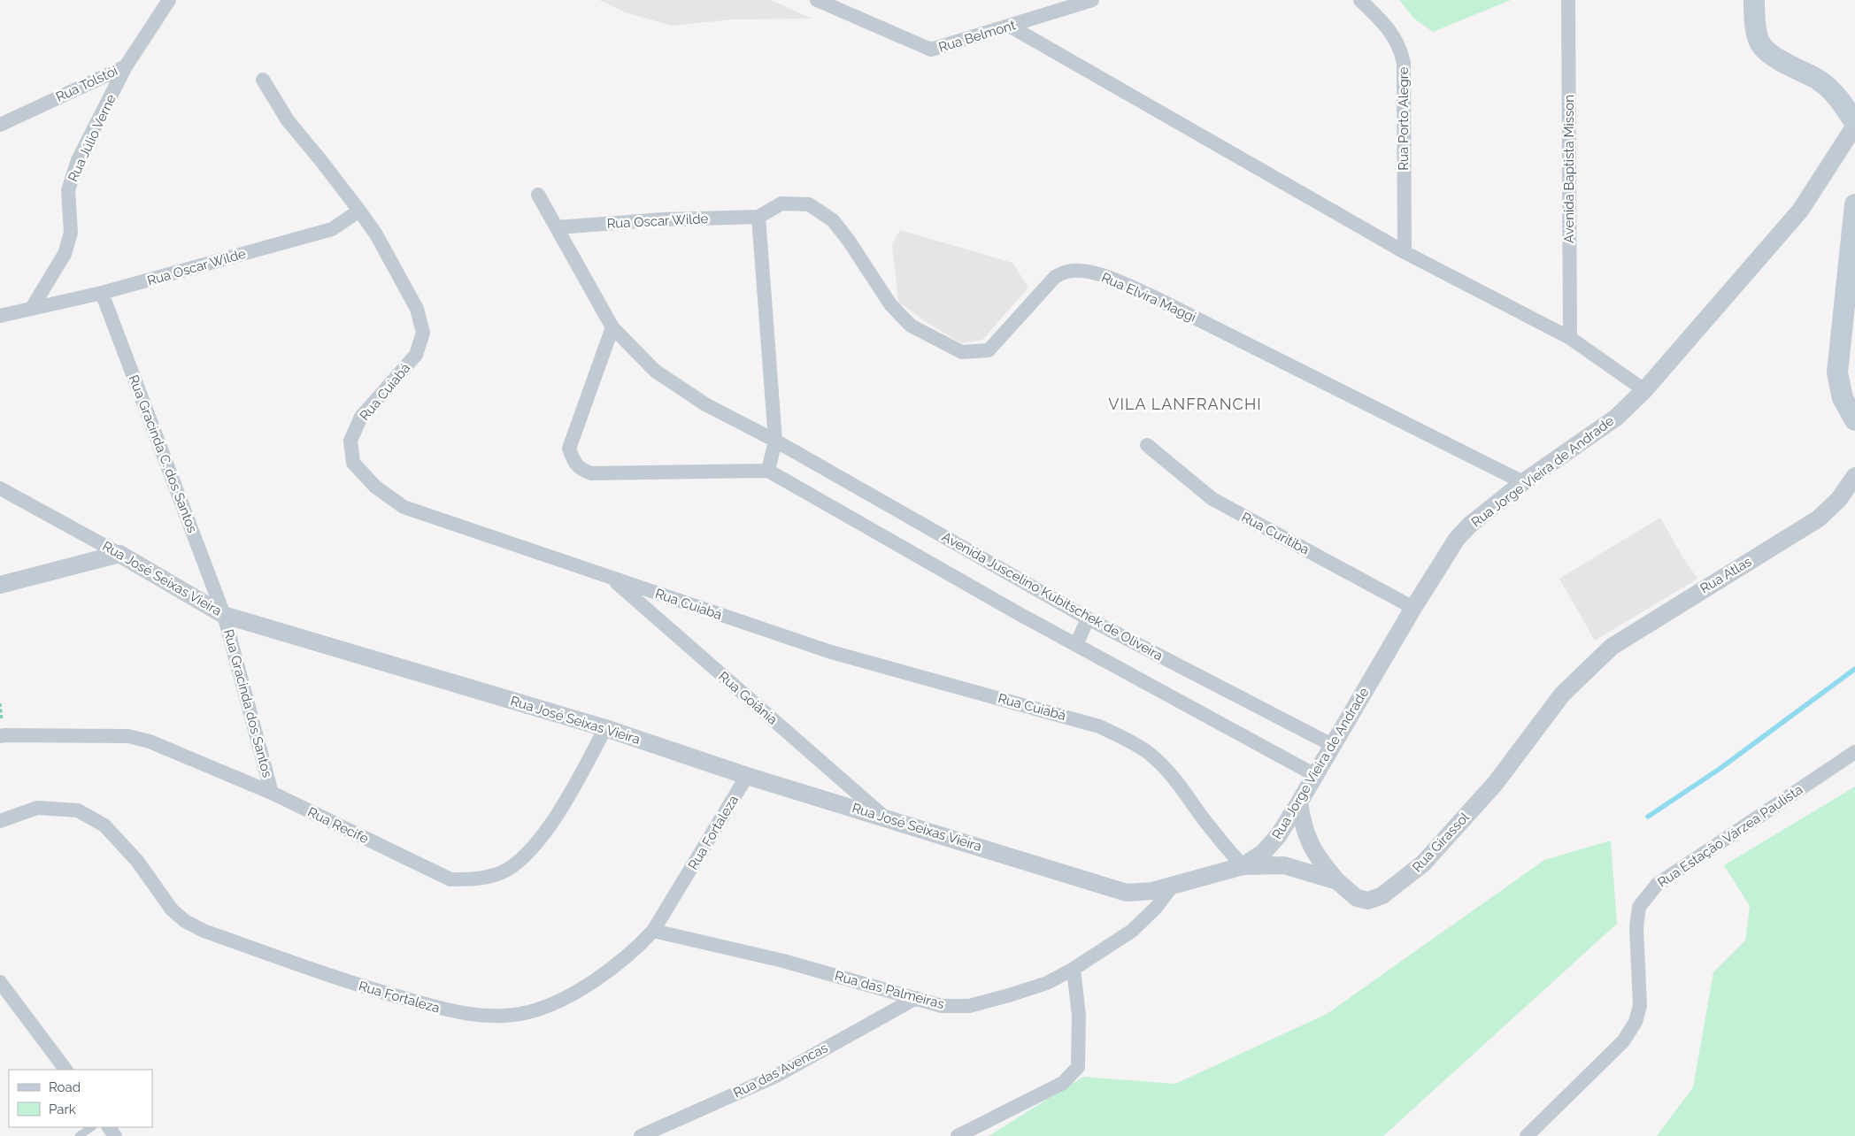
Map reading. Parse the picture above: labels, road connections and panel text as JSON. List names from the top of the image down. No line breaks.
{"streets":{"street":["Rua Belmont","Rua Tolstói","Rua Porto Alegre","Rua Júlio Verne","Avenida Baptista Misson","Rua Oscar Wilde","Rua Elvira Maggi","Rua Cuiabá","Rua Gracinda C. dos Santos","Rua Jorge Vieira de Andrade","Rua Curitiba","Rua Atlas","Rua José Seixas Vieira","Avenida Juscelino Kubitschek de Oliveira","Rua Goiânia","Rua Gracinda dos Santos","Rua Recife","Rua Fortaleza","Rua Estação Várzea Paulista","Rua Girassol","Rua das Palmeiras","Rua das Avencas"]},"crossings":[["Rua Tolstói","Rua Júlio Verne"],["Rua Júlio Verne","Rua Oscar Wilde"],["Rua Oscar Wilde","Rua Elvira Maggi"],["Rua Oscar Wilde","Rua Cuiabá"],["Rua Oscar Wilde","Rua Gracinda C. dos Santos"],["Rua Oscar Wilde","Avenida Juscelino Kubitschek de Oliveira"],["Rua Elvira Maggi","Rua Jorge Vieira de Andrade"],["Rua Cuiabá","Rua Jorge Vieira de Andrade"],["Rua Cuiabá","Rua Goiânia"],["Rua Cuiabá","Rua Girassol"],["Rua Gracinda C. dos Santos","Rua José Seixas Vieira"],["Rua Gracinda C. dos Santos","Rua Gracinda dos Santos"],["Rua Jorge Vieira de Andrade","Rua Curitiba"],["Rua Jorge Vieira de Andrade","Rua José Seixas Vieira"],["Rua Jorge Vieira de Andrade","Avenida Juscelino Kubitschek de Oliveira"],["Rua Jorge Vieira de Andrade","Rua Girassol"],["Rua Jorge Vieira de Andrade","Rua das Palmeiras"],["Rua Atlas","Rua Girassol"],["Rua José Seixas Vieira","Rua Goiânia"],["Rua José Seixas Vieira","Rua Gracinda dos Santos"],["Rua José Seixas Vieira","Rua Recife"],["Rua José Seixas Vieira","Rua Fortaleza"],["Rua José Seixas Vieira","Rua das Palmeiras"],["Rua Gracinda dos Santos","Rua Recife"],["Rua Fortaleza","Rua das Palmeiras"],["Rua das Palmeiras","Rua das Avencas"]],"districts":["VILA LANFRANCHI"],"legend":["Road","Park"]}
